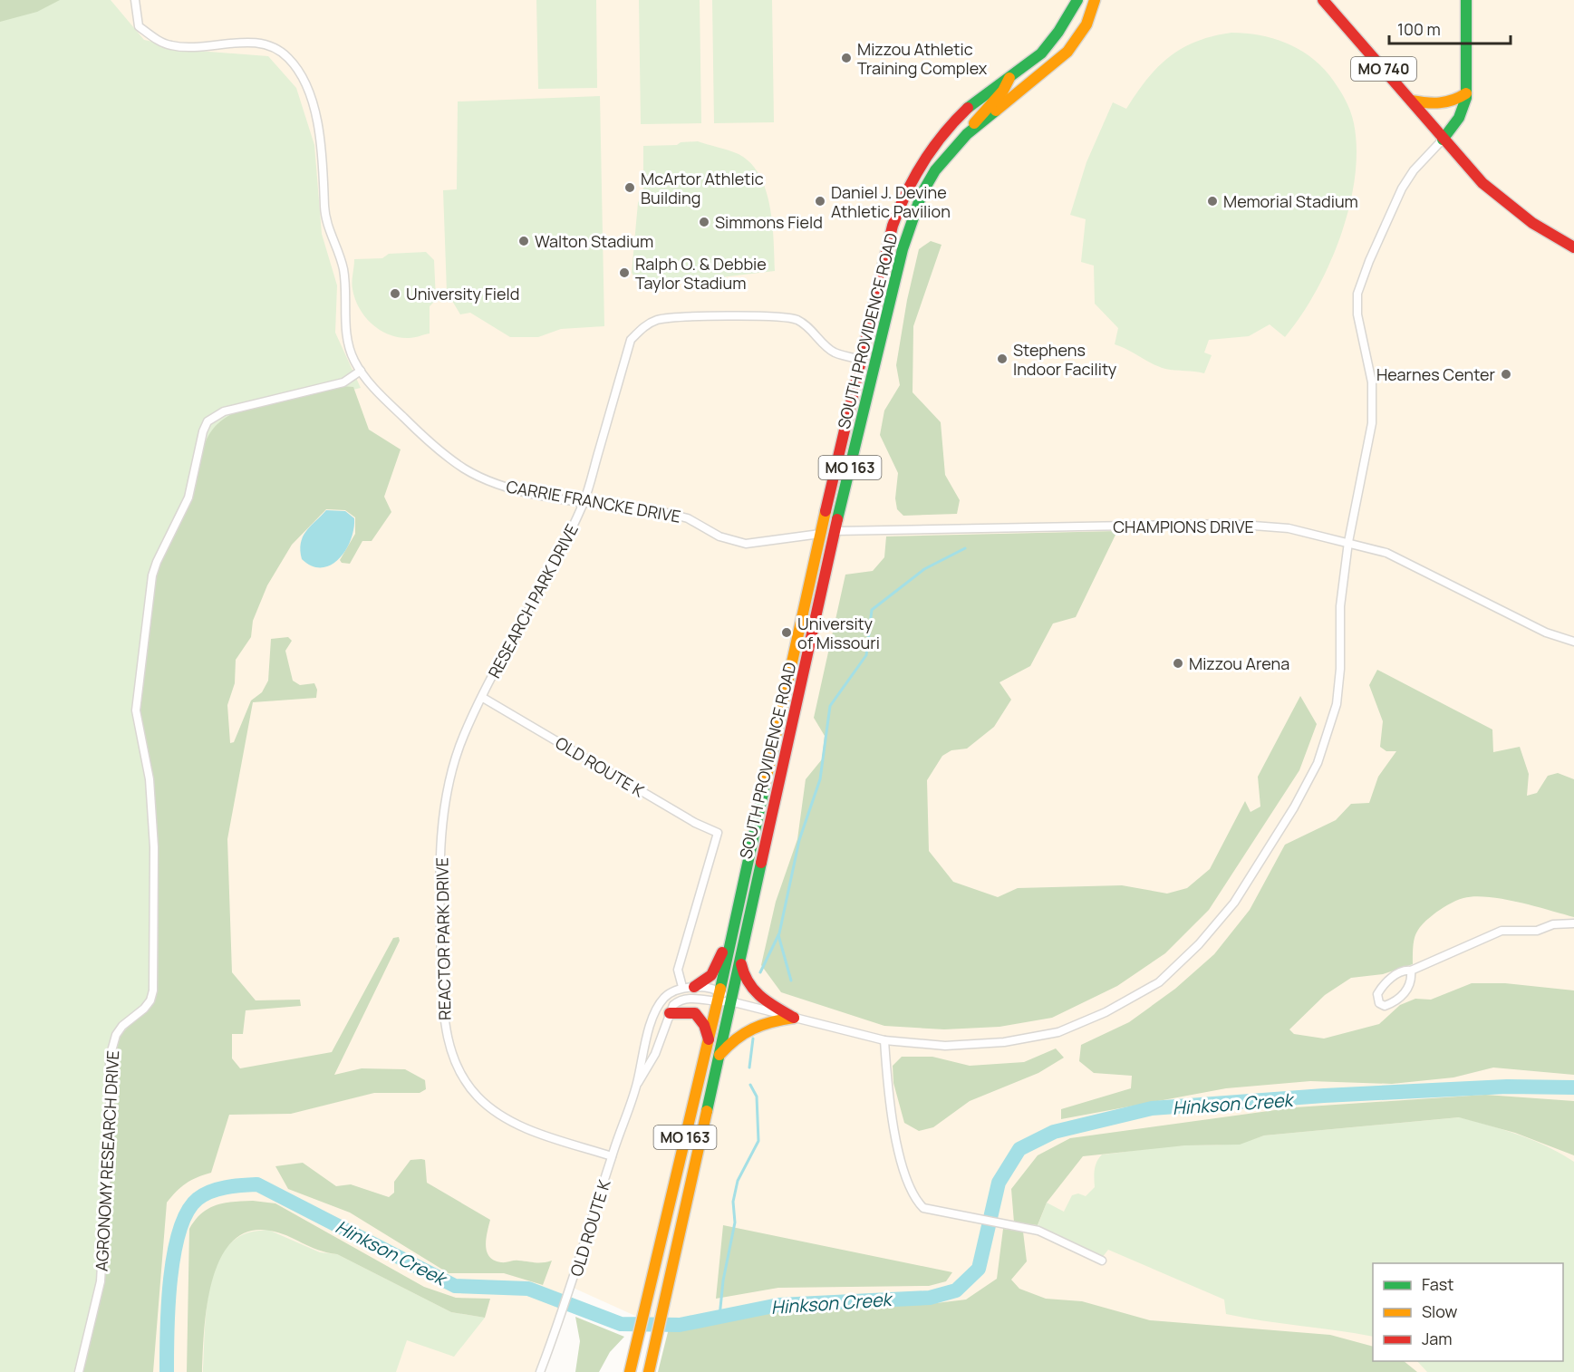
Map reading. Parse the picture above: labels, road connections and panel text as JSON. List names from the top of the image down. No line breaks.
{"streets":{"main road":["MO 740","SOUTH PROVIDENCE ROAD","MO 163"],"street":["CARRIE FRANCKE DRIVE","CHAMPIONS DRIVE","RESEARCH PARK DRIVE","OLD ROUTE K","REACTOR PARK DRIVE","AGRONOMY RESEARCH DRIVE"]},"crossings":[["SOUTH PROVIDENCE ROAD","CARRIE FRANCKE DRIVE"],["SOUTH PROVIDENCE ROAD","CHAMPIONS DRIVE"],["SOUTH PROVIDENCE ROAD","RESEARCH PARK DRIVE"],["SOUTH PROVIDENCE ROAD","OLD ROUTE K"],["CARRIE FRANCKE DRIVE","RESEARCH PARK DRIVE"],["CARRIE FRANCKE DRIVE","AGRONOMY RESEARCH DRIVE"],["RESEARCH PARK DRIVE","OLD ROUTE K"],["RESEARCH PARK DRIVE","REACTOR PARK DRIVE"],["OLD ROUTE K","REACTOR PARK DRIVE"]],"water":["Hinkson Creek"],"places":["Mizzou Athletic Training Complex","McArtor Athletic Building","Daniel J. Devine Athletic Pavilion","Memorial Stadium","Simmons Field","Walton Stadium","Ralph O. & Debbie Taylor Stadium","University Field","Stephens Indoor Facility","Hearnes Center","University of Missouri","Mizzou Arena"],"legend":["Fast","Slow","Jam"],"scale_bar":"100 m"}
